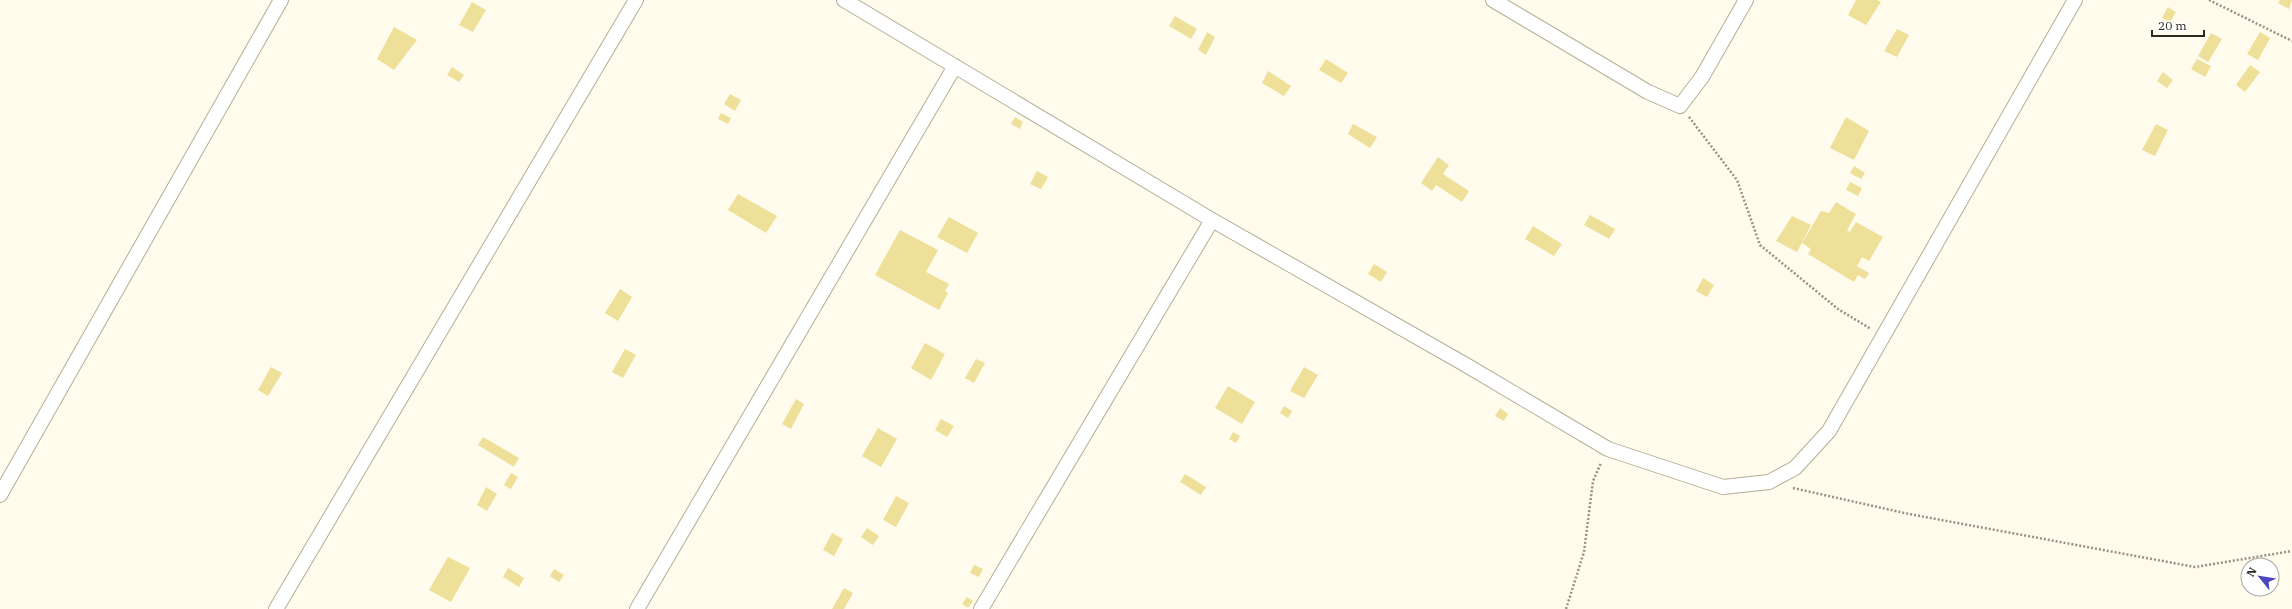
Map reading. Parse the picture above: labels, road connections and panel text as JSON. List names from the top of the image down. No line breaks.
{"scale_bar":"20 m","north":"top left"}
